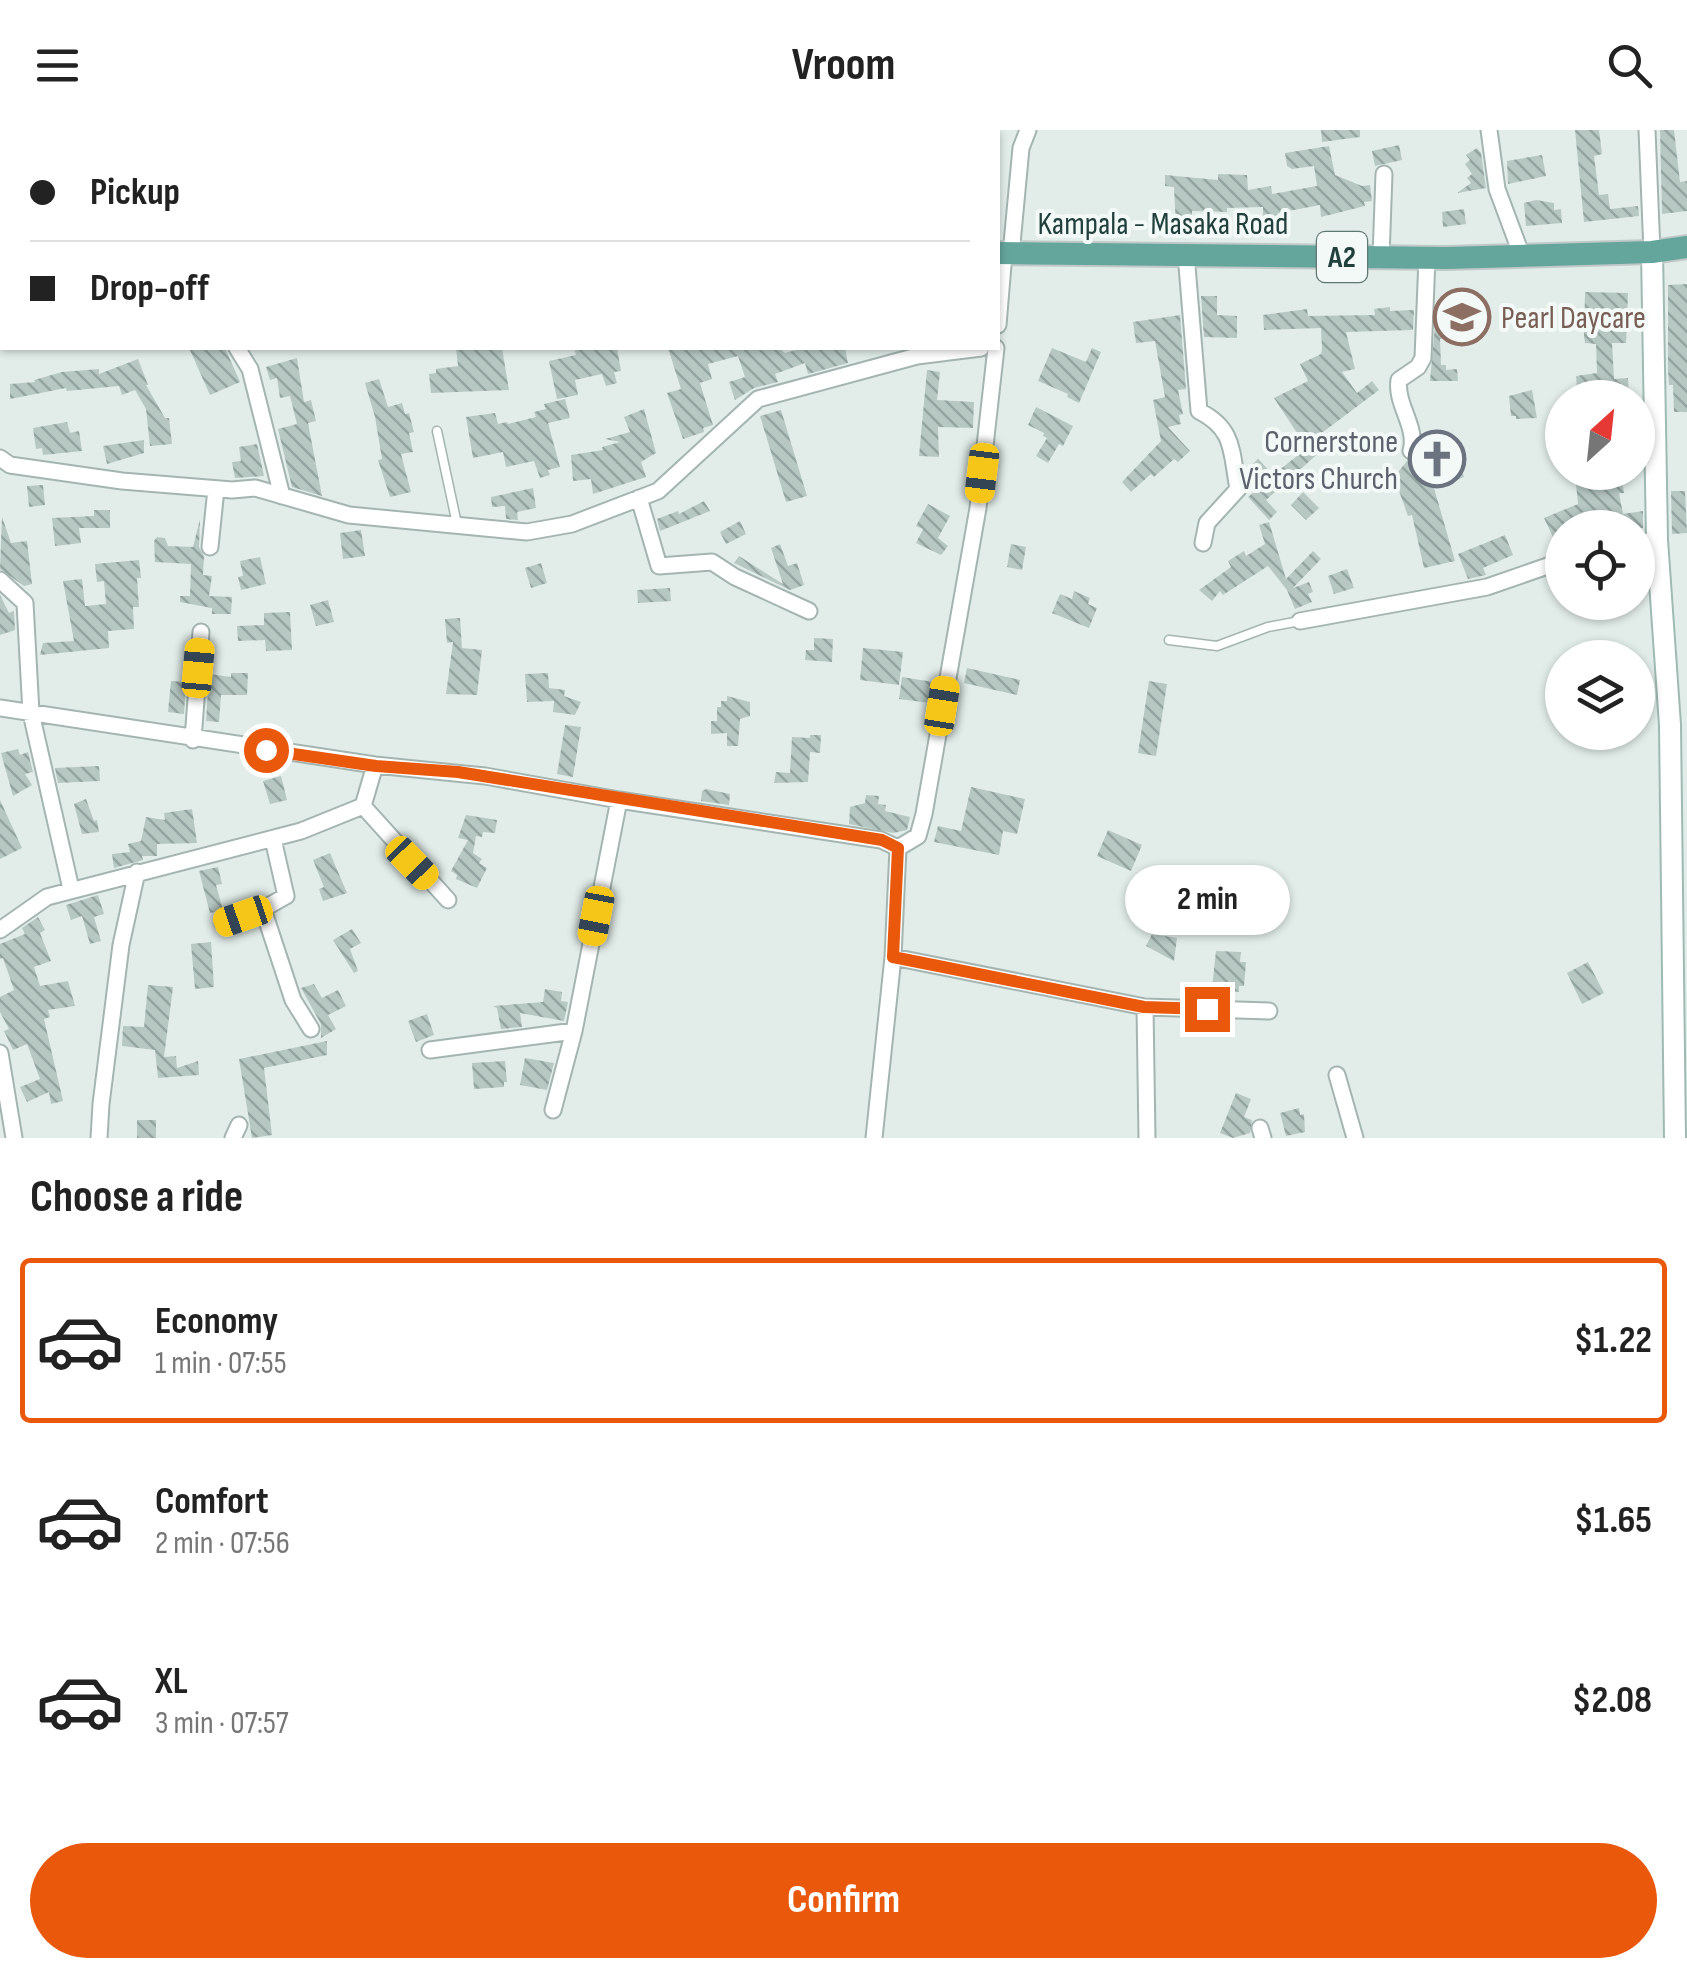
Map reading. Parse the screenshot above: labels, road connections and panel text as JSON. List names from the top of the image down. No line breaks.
{"streets":{"main road":["Kampala - Masaka Road","A2"]},"places":{"school or university":["Pearl Daycare"],"church":["Cornerstone Victors Church"]},"north":"top right","page":{"header":"Vroom","banner":["Pickup","Drop-off"],"bubble":"2 min","heading":"Choose a ride","list":[{"name":"Economy","note":"1 min · 07:55","value":"$1.22"},{"name":"Comfort","note":"2 min · 07:56","value":"$1.65"},{"name":"XL","note":"3 min · 07:57","value":"$2.08"}],"buttons":"Confirm"}}
